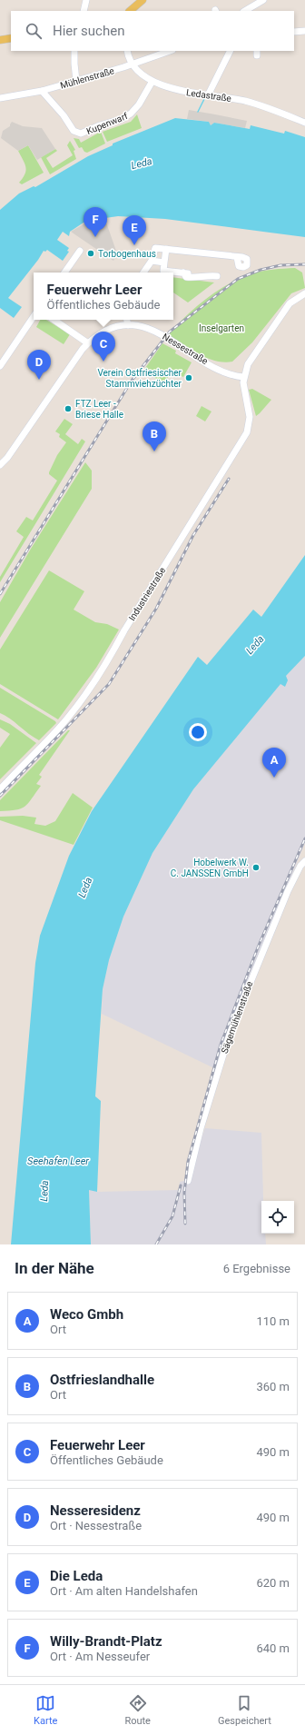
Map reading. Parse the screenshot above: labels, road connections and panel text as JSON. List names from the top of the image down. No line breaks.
{"streets":{"street":["Mühlenstraße","Ledastraße","Kupenwarf","Nessestraße","Industriestraße","Sägemühlenstraße"]},"crossings":[["Mühlenstraße","Ledastraße"],["Mühlenstraße","Kupenwarf"],["Ledastraße","Kupenwarf"],["Nessestraße","Industriestraße"]],"water":["Leda","Seehafen Leer"],"parks":["Inselgarten"],"places":["Torbogenhaus","Verein Ostfriesischer Stammviehzüchter","FTZ Leer - Briese Halle","Hobelwerk W. C. JANSSEN GmbH"],"page":{"search":"Hier suchen","pins":["F","E","C","D","B","A"],"popup":["Feuerwehr Leer","Öffentliches Gebäude"],"heading":["In der Nähe","6 Ergebnisse"],"list":[{"mark":"A","name":"Weco Gmbh","note":"Ort","value":"110 m"},{"mark":"B","name":"Ostfrieslandhalle","note":"Ort","value":"360 m"},{"mark":"C","name":"Feuerwehr Leer","note":"Öffentliches Gebäude","value":"490 m"},{"mark":"D","name":"Nesseresidenz","note":"Ort · Nessestraße","value":"490 m"},{"mark":"E","name":"Die Leda","note":"Ort · Am alten Handelshafen","value":"620 m"},{"mark":"F","name":"Willy-Brandt-Platz","note":"Ort · Am Nesseufer","value":"640 m"}],"nav":["Karte","Route","Gespeichert"]}}
